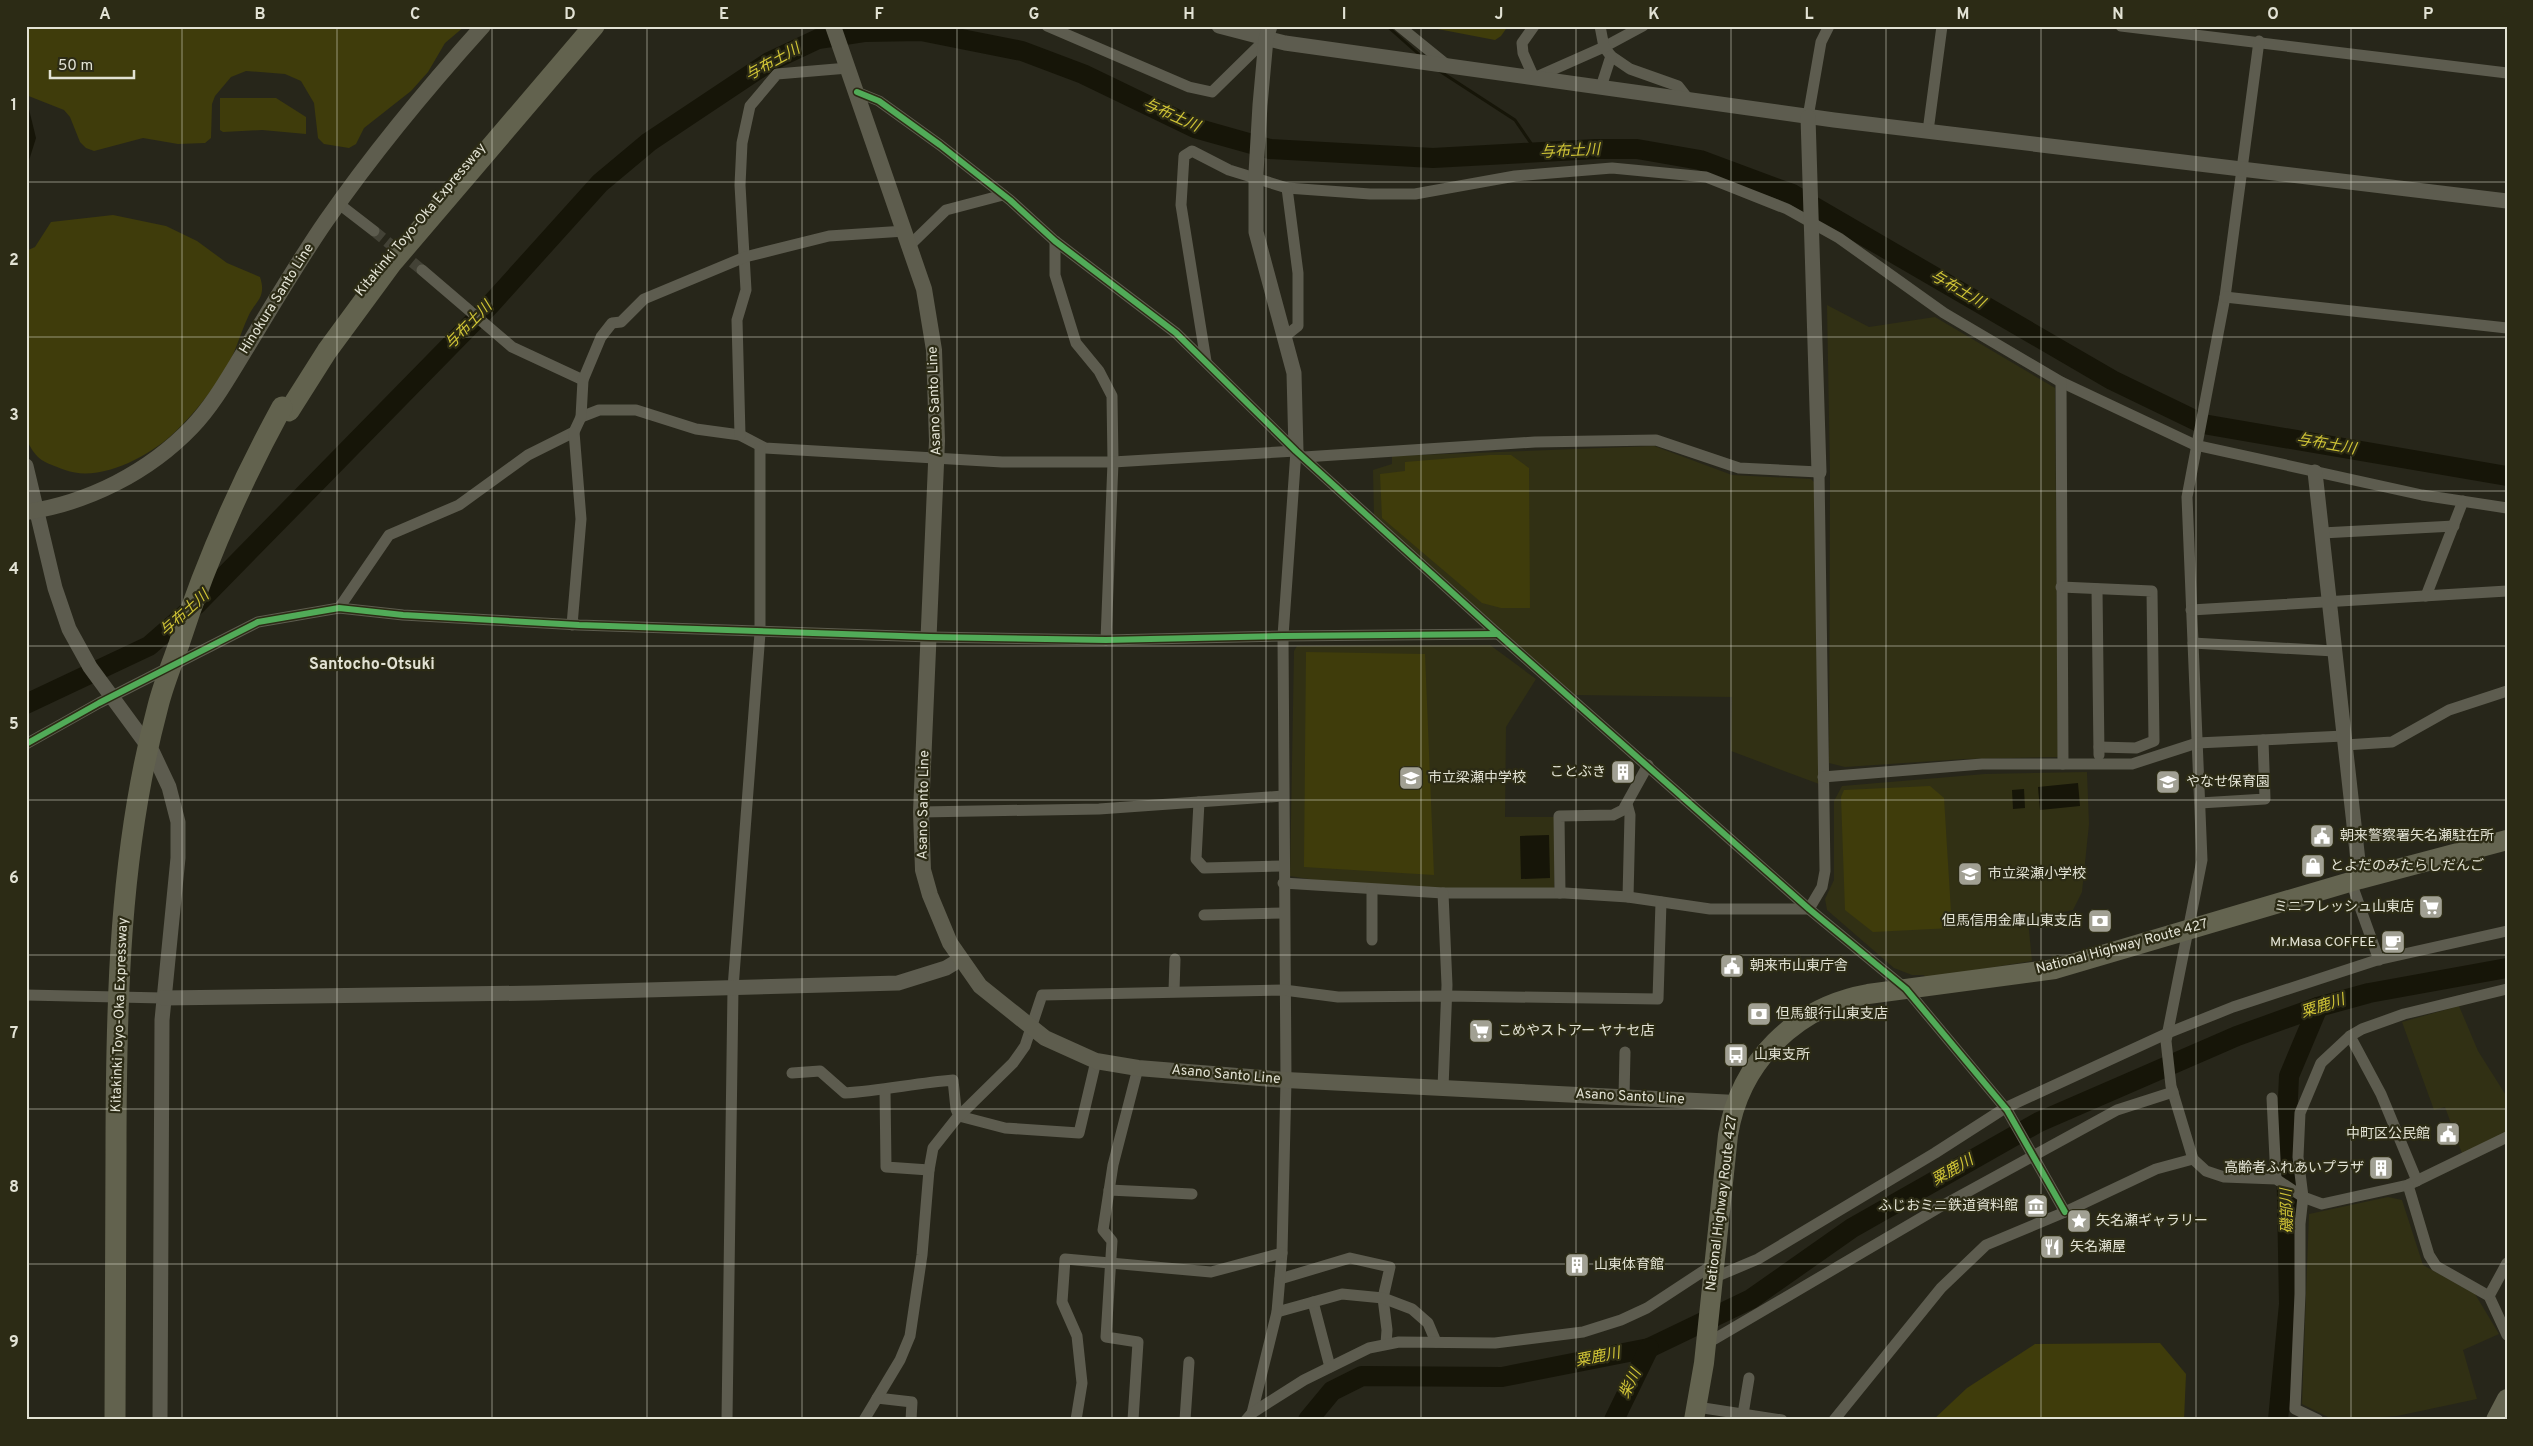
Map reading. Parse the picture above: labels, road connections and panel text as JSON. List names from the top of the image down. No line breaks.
{"streets":{"highway":["Kitakinki Toyo-Oka Expressway","National Highway Route 427"],"main road":["Hinokura Santo Line","Asano Santo Line"]},"crossings":[["Asano Santo Line","National Highway Route 427"]],"districts":["Santocho-Otsuki"],"water":["与布土川","粟鹿川","磯部川","柴川"],"places":{"building":["ことぶき","高齢者ふれあいプラザ","山東体育館"],"school or university":["市立梁瀬中学校","やなせ保育園","市立梁瀬小学校"],"public building":["朝来警察署矢名瀬駐在所","朝来市山東庁舎","中町区公民館"],"shop":["とよだのみたらしだんご"],"supermarket":["ミニフレッシュ山東店","こめやストアー ヤナセ店"],"bank":["但馬信用金庫山東支店","但馬銀行山東支店"],"cafe":["Mr.Masa COFFEE"],"bus stop":["山東支所"],"museum":["ふじおミニ鉄道資料館"],"place":["矢名瀬ギャラリー"],"restaurant":["矢名瀬屋"]},"scale_bar":"50 m","grid":{"columns":["A","B","C","D","E","F","G","H","I","J","K","L","M","N","O","P"],"rows":["1","2","3","4","5","6","7","8","9"]}}
